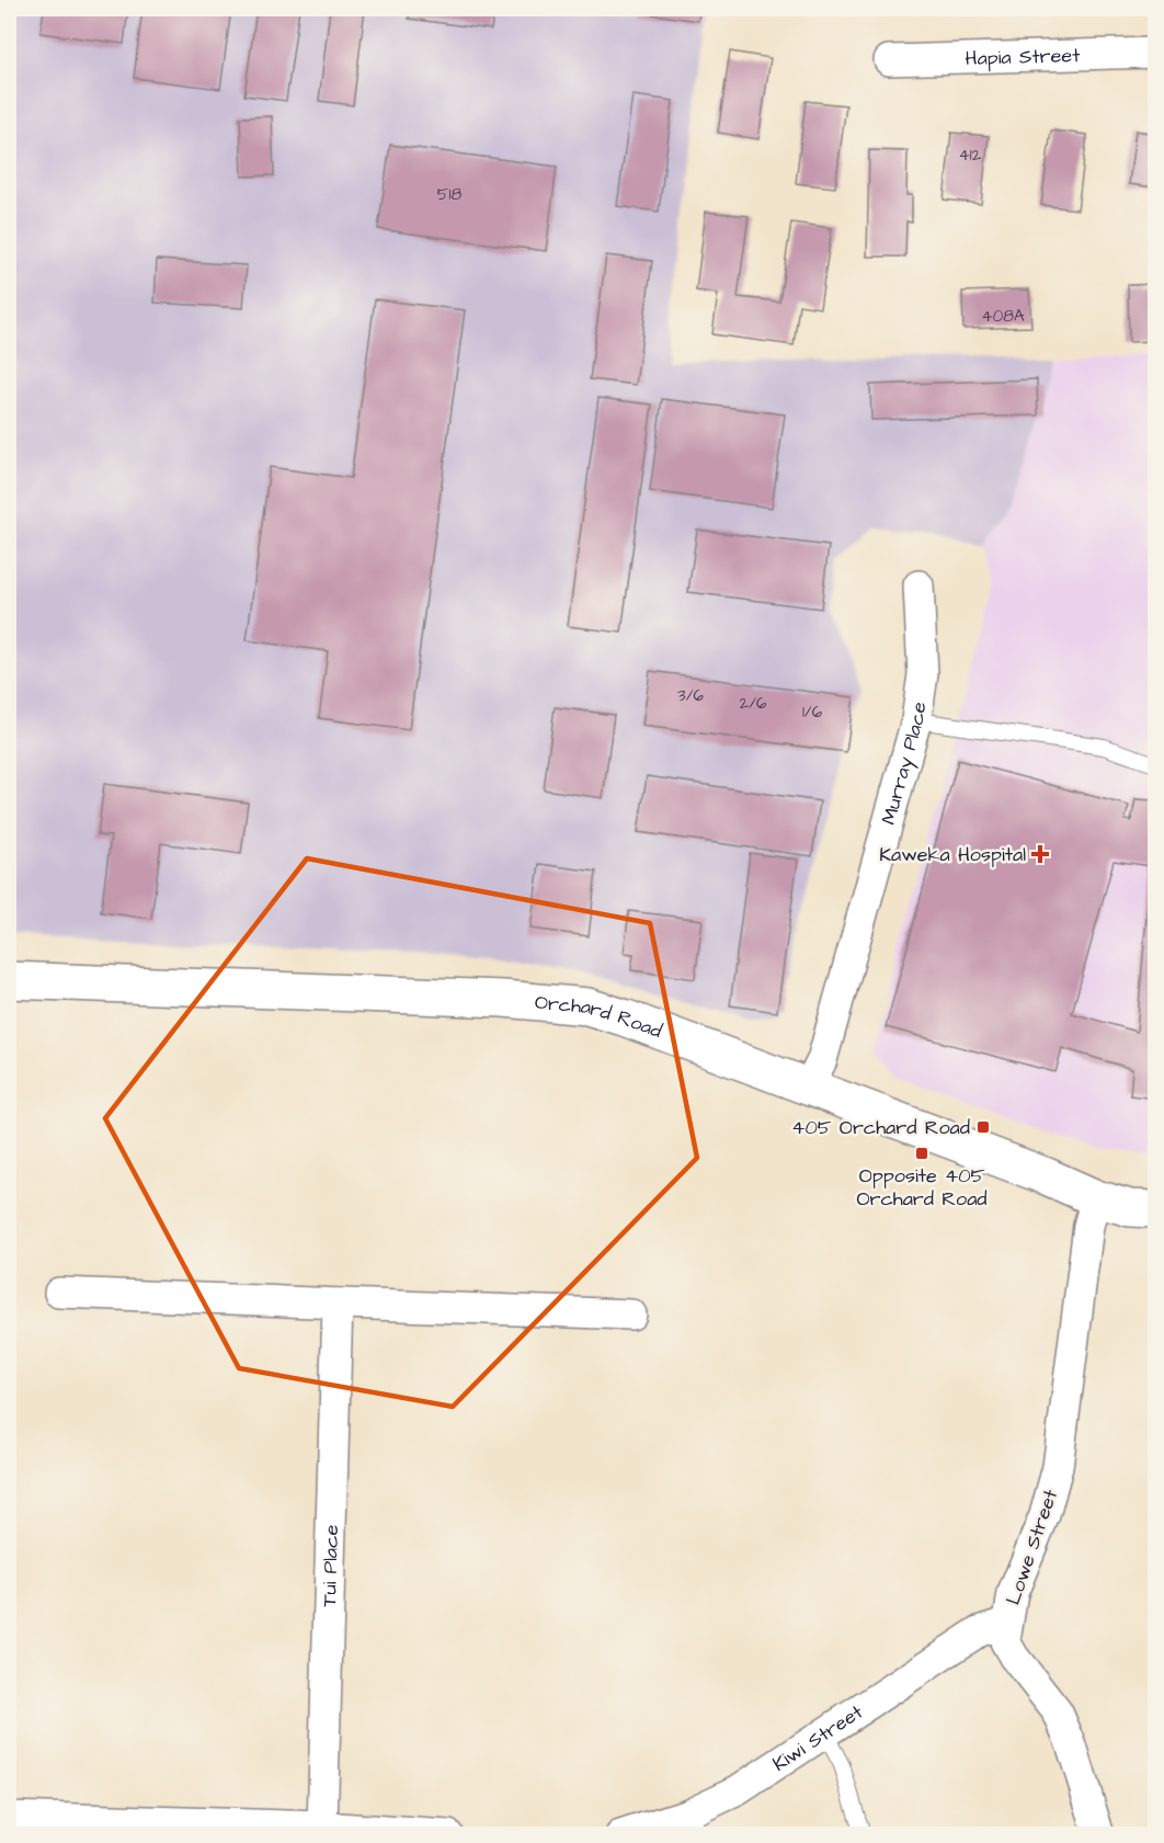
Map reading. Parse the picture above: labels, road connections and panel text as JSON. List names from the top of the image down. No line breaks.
{"streets":{"main road":["Orchard Road"],"street":["Hapia Street","Murray Place","Lowe Street","Tui Place","Kiwi Street"]},"crossings":[["Murray Place","Orchard Road"],["Orchard Road","Lowe Street"],["Lowe Street","Kiwi Street"]],"places":{"health":["Kaweka Hospital"],"transit":["405 Orchard Road","Opposite 405 Orchard Road"]},"house_numbers":["412","518","408A","3/6","2/6","1/6"]}
